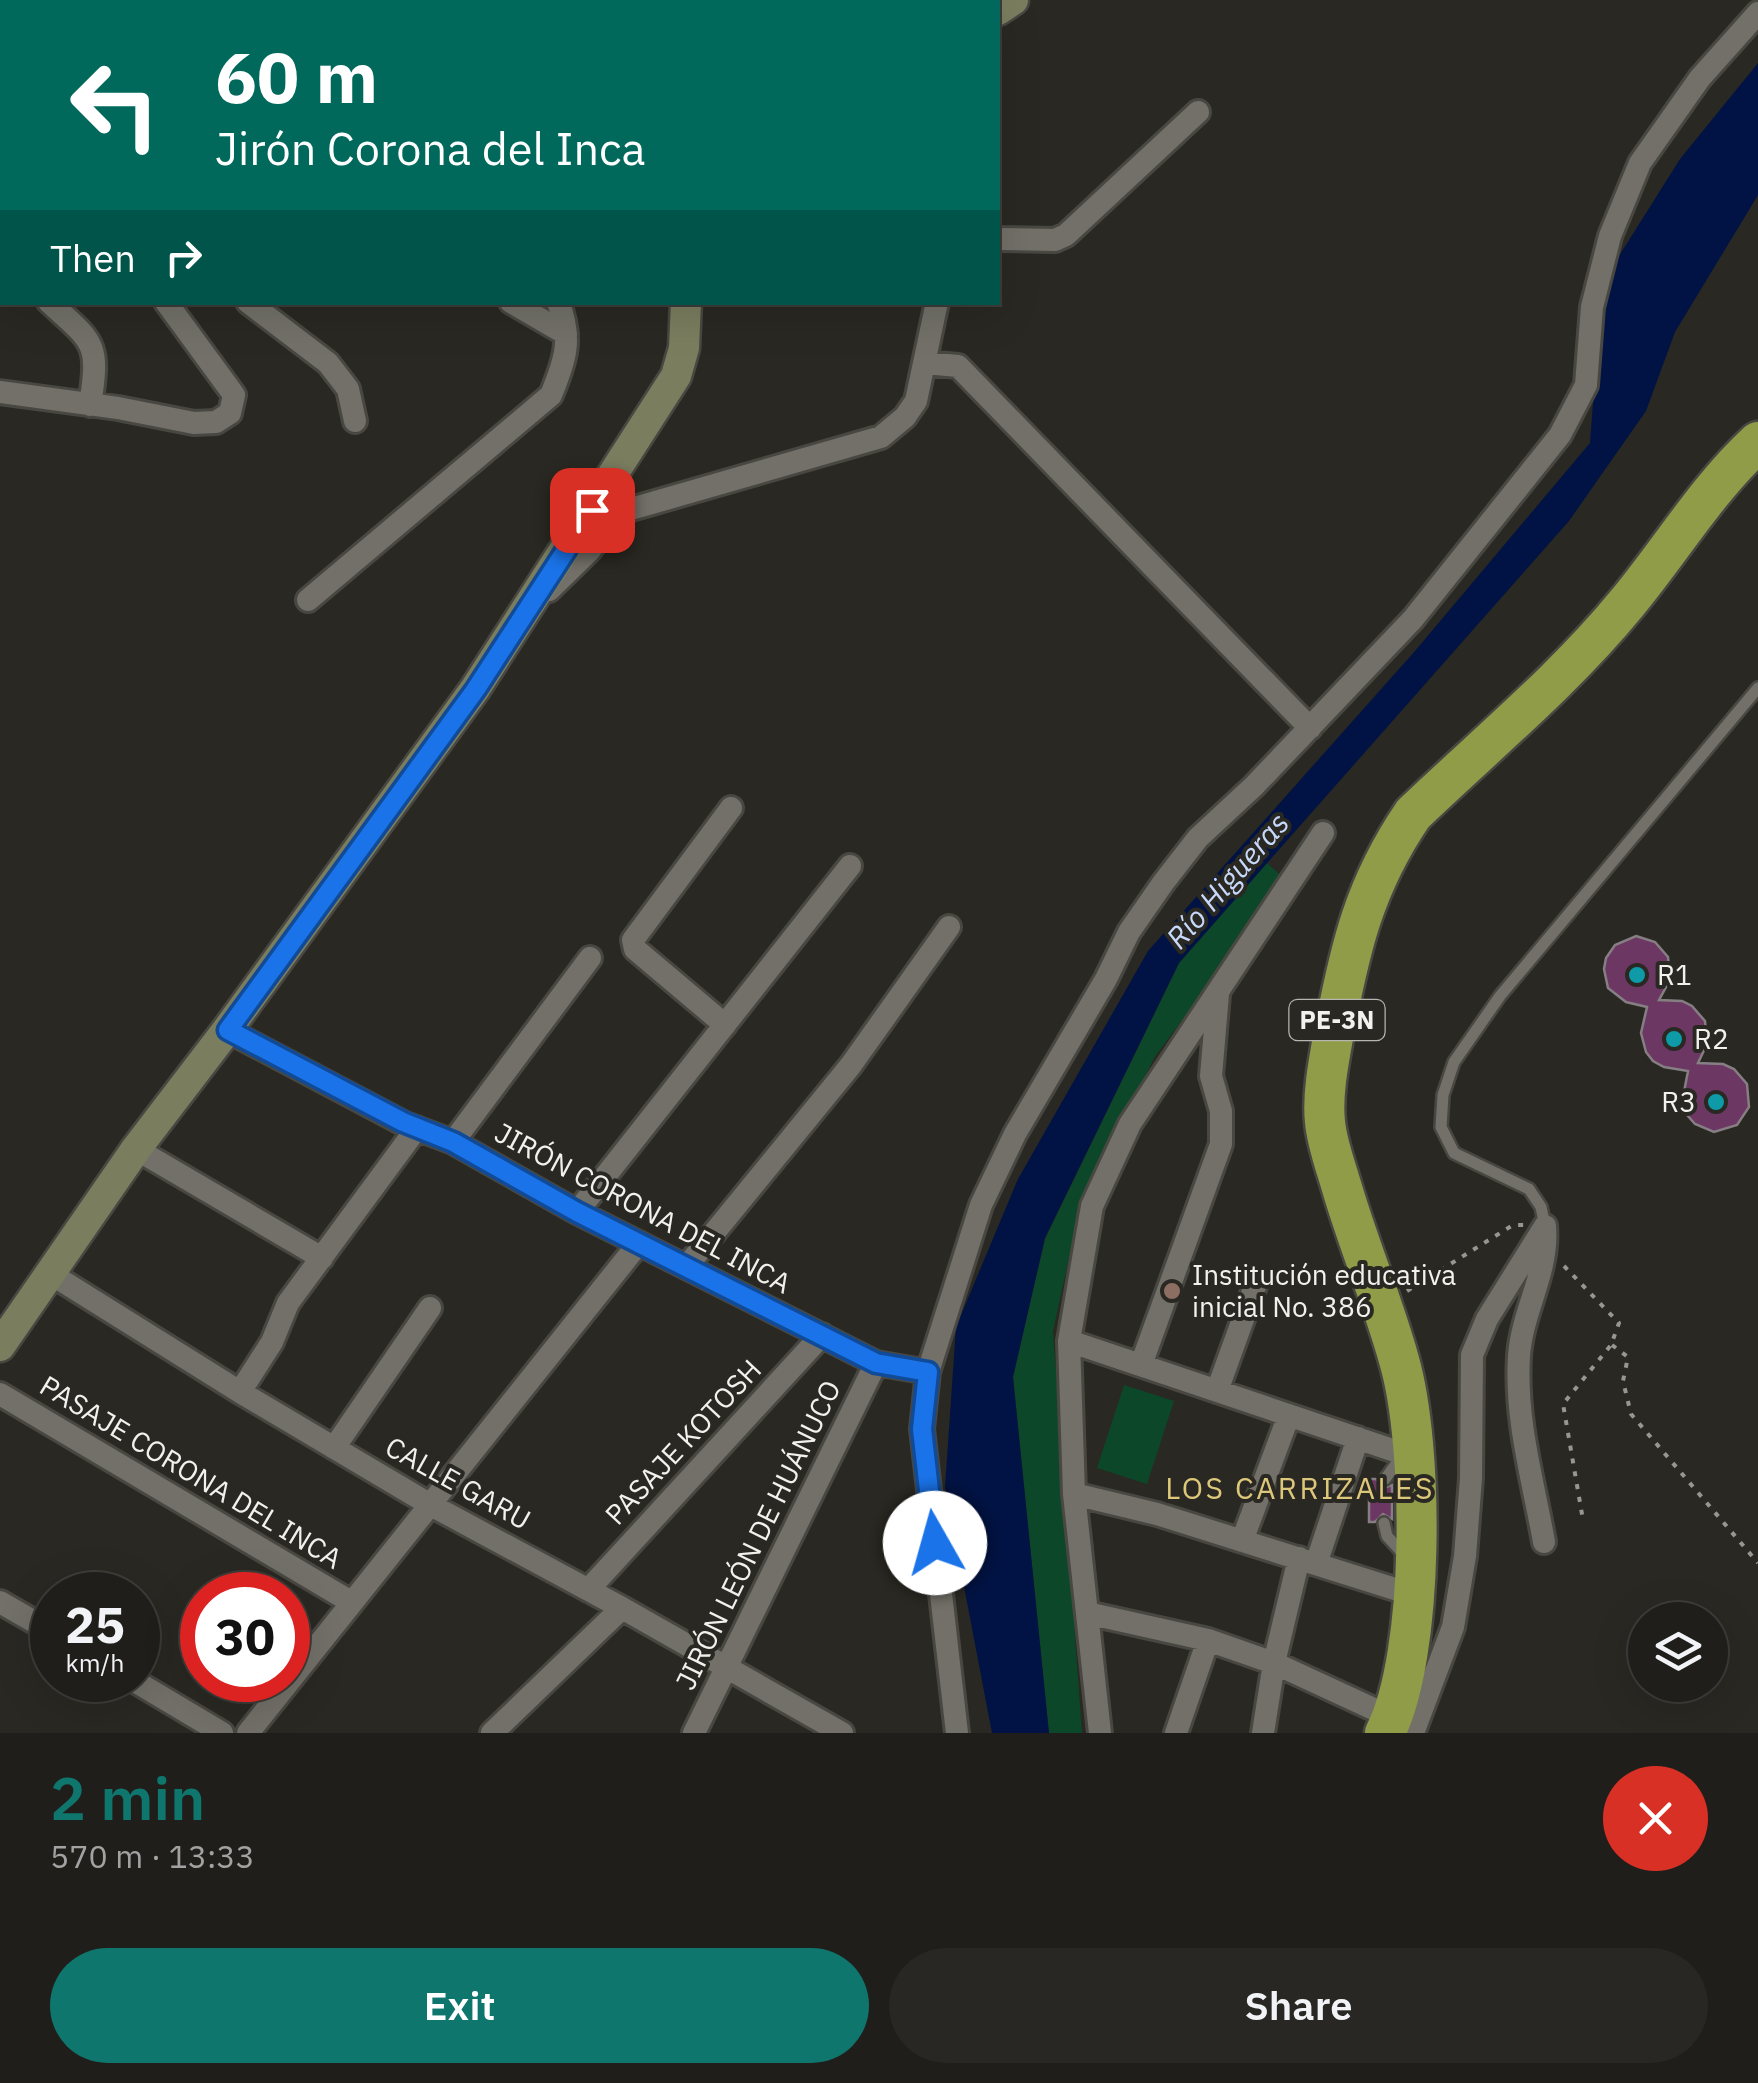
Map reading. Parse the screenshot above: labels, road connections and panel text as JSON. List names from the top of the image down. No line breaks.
{"streets":{"highway":["PE-3N"],"street":["JIRÓN CORONA DEL INCA","PASAJE KOTOSH","PASAJE CORONA DEL INCA","CALLE GARU","JIRÓN LEÓN DE HUÁNUCO"]},"crossings":[["JIRÓN CORONA DEL INCA","PASAJE KOTOSH"],["JIRÓN CORONA DEL INCA","JIRÓN LEÓN DE HUÁNUCO"],["PASAJE KOTOSH","CALLE GARU"],["CALLE GARU","JIRÓN LEÓN DE HUÁNUCO"]],"districts":["LOS CARRIZALES"],"water":["Río Higueras"],"places":["R1","R2","R3","Institución educativa inicial No. 386"],"page":{"turn":["60 m","Jirón Corona del Inca"],"then":"Then","speed":"25 km/h","limit":"30","heading":["2 min","570 m · 13:33"],"buttons":["Exit","Share"]}}
